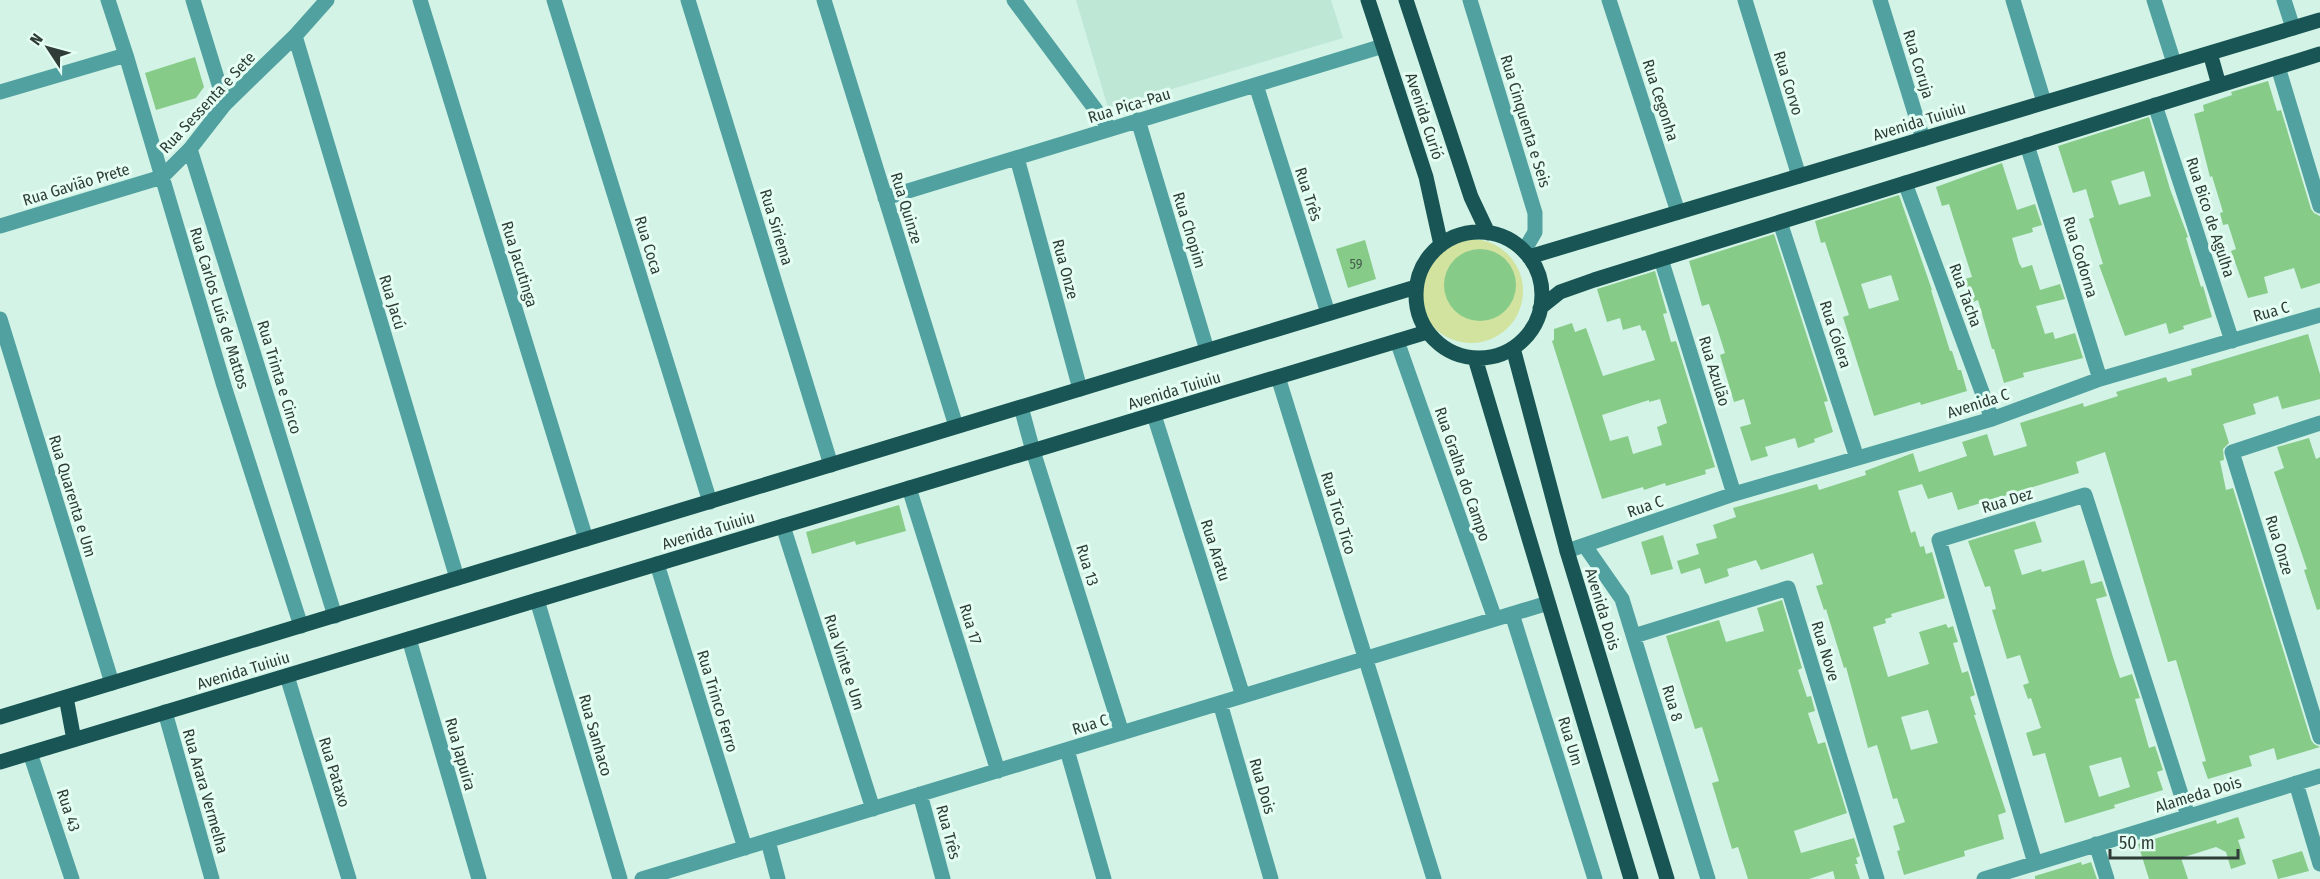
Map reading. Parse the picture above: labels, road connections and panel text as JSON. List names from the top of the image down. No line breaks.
{"streets":{"main road":["Avenida Curió","Avenida Tuiuiu","Avenida Dois"],"street":["Rua Coruja","Rua Corvo","Rua Cegonha","Rua Sessenta e Sete","Rua Pica-Pau","Rua Cinquenta e Seis","Rua Gavião Prete","Rua Três","Rua Quinze","Rua Bico de Agulha","Rua Siriema","Rua Chopim","Rua Coca","Rua Codorna","Rua Jacutinga","Rua Onze","Rua Tacha","Rua Jacú","Rua Carlos Luís de Mattos","Rua C","Rua Cólera","Rua Azulão","Rua Trinta e Cinco","Avenida C","Rua Gralha do Campo","Rua Quarenta e Um","Rua Dez","Rua Tico Tico","Rua Aratu","Rua 13","Rua 17","Rua Nove","Rua Vinte e Um","Rua Trinco Ferro","Rua 8","Rua Sanhaco","Rua Um","Rua Japuira","Rua Pataxo","Rua Dois","Rua Arara Vermelha","Alameda Dois","Rua 43"]},"crossings":[["Rua Coruja","Avenida Tuiuiu"],["Rua Corvo","Avenida Tuiuiu"],["Rua Cegonha","Avenida Tuiuiu"],["Rua Sessenta e Sete","Rua Gavião Prete"],["Rua Sessenta e Sete","Rua Jacú"],["Rua Sessenta e Sete","Rua Carlos Luís de Mattos"],["Rua Sessenta e Sete","Rua Trinta e Cinco"],["Rua Pica-Pau","Avenida Curió"],["Rua Pica-Pau","Rua Três"],["Rua Pica-Pau","Rua Quinze"],["Rua Pica-Pau","Rua Chopim"],["Rua Pica-Pau","Rua Onze"],["Avenida Curió","Rua Cinquenta e Seis"],["Avenida Curió","Avenida Tuiuiu"],["Avenida Curió","Avenida Dois"],["Rua Cinquenta e Seis","Avenida Tuiuiu"],["Rua Cinquenta e Seis","Avenida Dois"],["Avenida Tuiuiu","Rua Três"],["Avenida Tuiuiu","Rua Quinze"],["Avenida Tuiuiu","Rua Siriema"],["Avenida Tuiuiu","Rua Chopim"],["Avenida Tuiuiu","Rua Coca"],["Avenida Tuiuiu","Rua Jacutinga"],["Avenida Tuiuiu","Rua Onze"],["Avenida Tuiuiu","Rua Jacú"],["Avenida Tuiuiu","Rua Carlos Luís de Mattos"],["Avenida Tuiuiu","Rua Trinta e Cinco"],["Avenida Tuiuiu","Rua Gralha do Campo"],["Avenida Tuiuiu","Rua Quarenta e Um"],["Avenida Tuiuiu","Rua Tico Tico"],["Avenida Tuiuiu","Rua Aratu"],["Avenida Tuiuiu","Rua 13"],["Avenida Tuiuiu","Avenida Dois"],["Avenida Tuiuiu","Rua 17"],["Avenida Tuiuiu","Rua Vinte e Um"],["Avenida Tuiuiu","Rua Trinco Ferro"],["Avenida Tuiuiu","Rua Sanhaco"],["Avenida Tuiuiu","Rua Japuira"],["Avenida Tuiuiu","Rua Pataxo"],["Avenida Tuiuiu","Rua Arara Vermelha"],["Avenida Tuiuiu","Rua 43"],["Rua Gavião Prete","Rua Carlos Luís de Mattos"],["Rua Três","Rua C"],["Rua Bico de Agulha","Rua C"],["Rua Bico de Agulha","Avenida C"],["Rua Codorna","Avenida C"],["Rua Tacha","Avenida C"],["Rua C","Rua Azulão"],["Rua C","Avenida C"],["Rua C","Rua Gralha do Campo"],["Rua C","Rua Tico Tico"],["Rua C","Rua Aratu"],["Rua C","Rua 13"],["Rua C","Avenida Dois"],["Rua C","Rua 17"],["Rua C","Rua Vinte e Um"],["Rua C","Rua Trinco Ferro"],["Rua C","Rua 8"],["Rua C","Rua Um"],["Rua C","Rua Dois"],["Rua Cólera","Avenida C"],["Rua Azulão","Avenida C"],["Rua Dez","Alameda Dois"],["Rua Nove","Rua 8"]],"house_numbers":["59"],"scale_bar":"50 m","north":"top left"}
